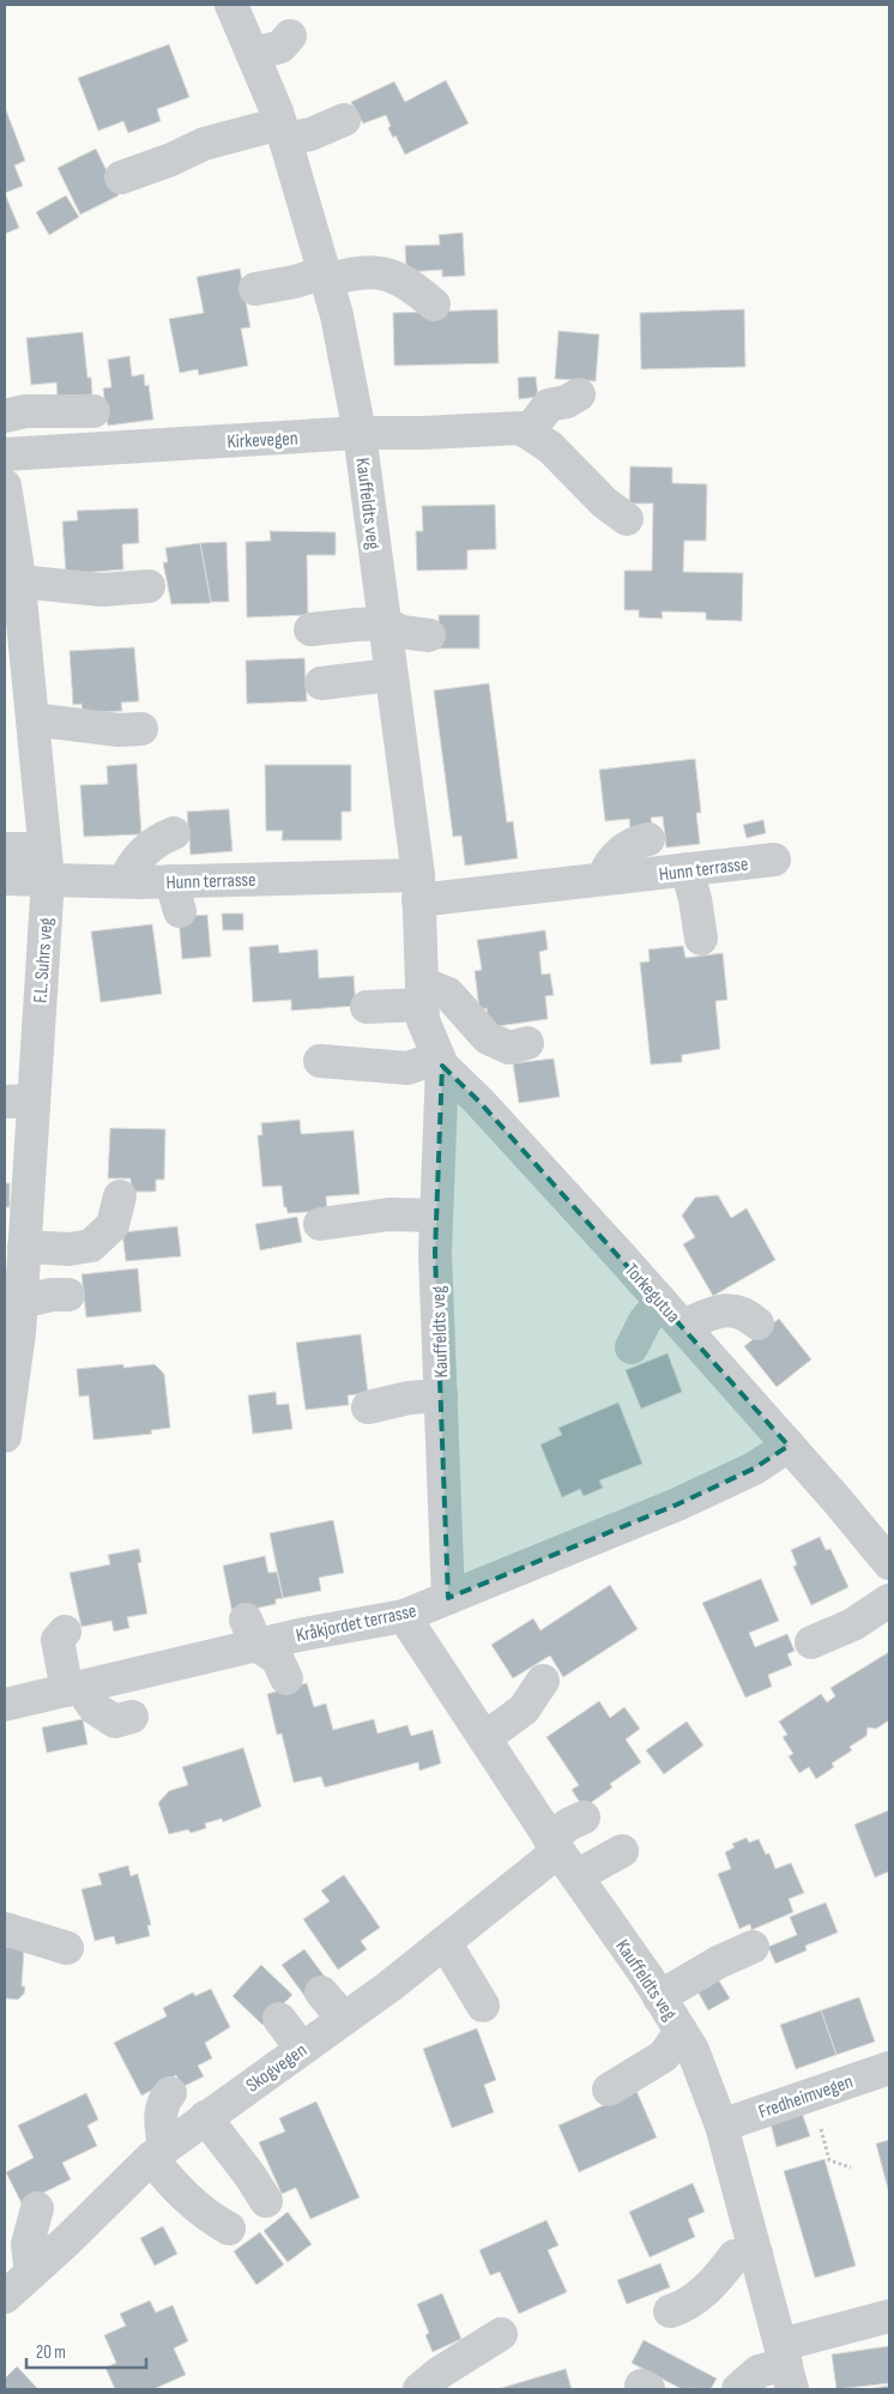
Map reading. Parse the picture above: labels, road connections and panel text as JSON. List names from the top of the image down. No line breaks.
{"streets":{"street":["Kirkevegen","Kauffeldts veg","Hunn terrasse","F.L. Suhrs veg","Torkegutua","Kråkjordet terrasse","Skogvegen","Fredheimvegen"]},"crossings":[["Kirkevegen","Kauffeldts veg"],["Kauffeldts veg","Hunn terrasse"],["Kauffeldts veg","Torkegutua"],["Kauffeldts veg","Kråkjordet terrasse"],["Kauffeldts veg","Skogvegen"],["Kauffeldts veg","Fredheimvegen"],["Hunn terrasse","F.L. Suhrs veg"],["Torkegutua","Kråkjordet terrasse"]],"scale_bar":"20 m"}
